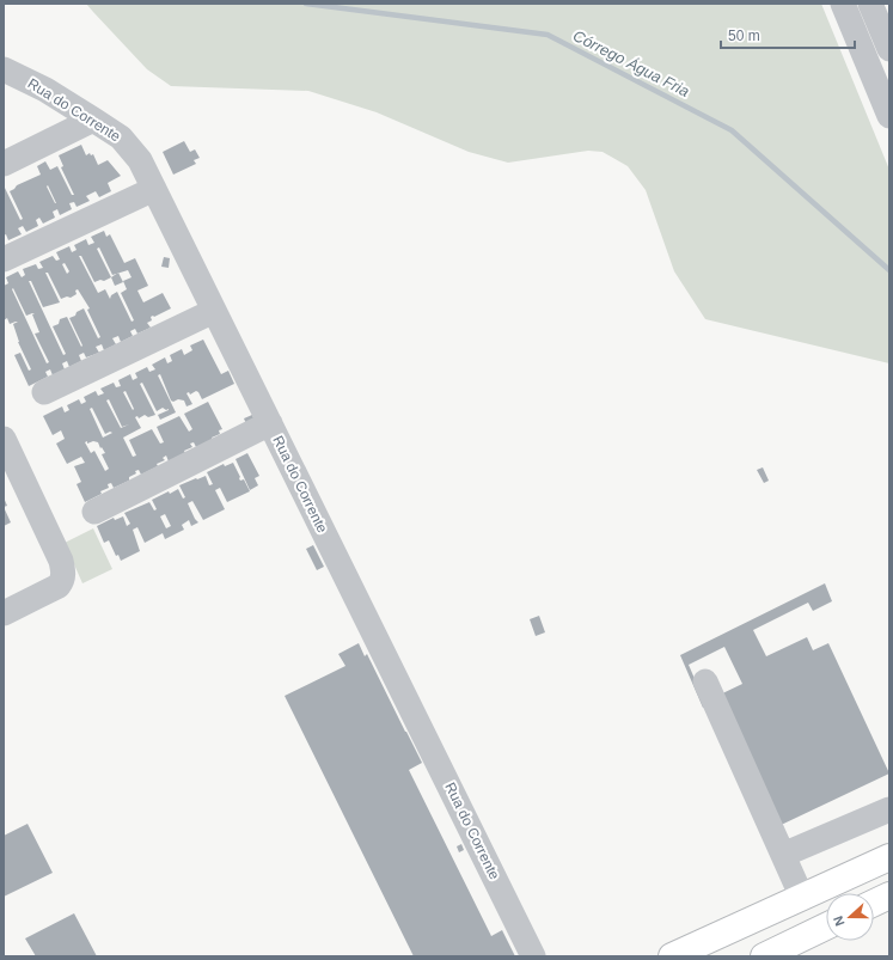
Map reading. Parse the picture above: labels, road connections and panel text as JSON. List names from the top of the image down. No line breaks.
{"streets":{"street":["Rua do Corrente"]},"water":["Córrego Água Fria"],"scale_bar":"50 m","north":"left"}
